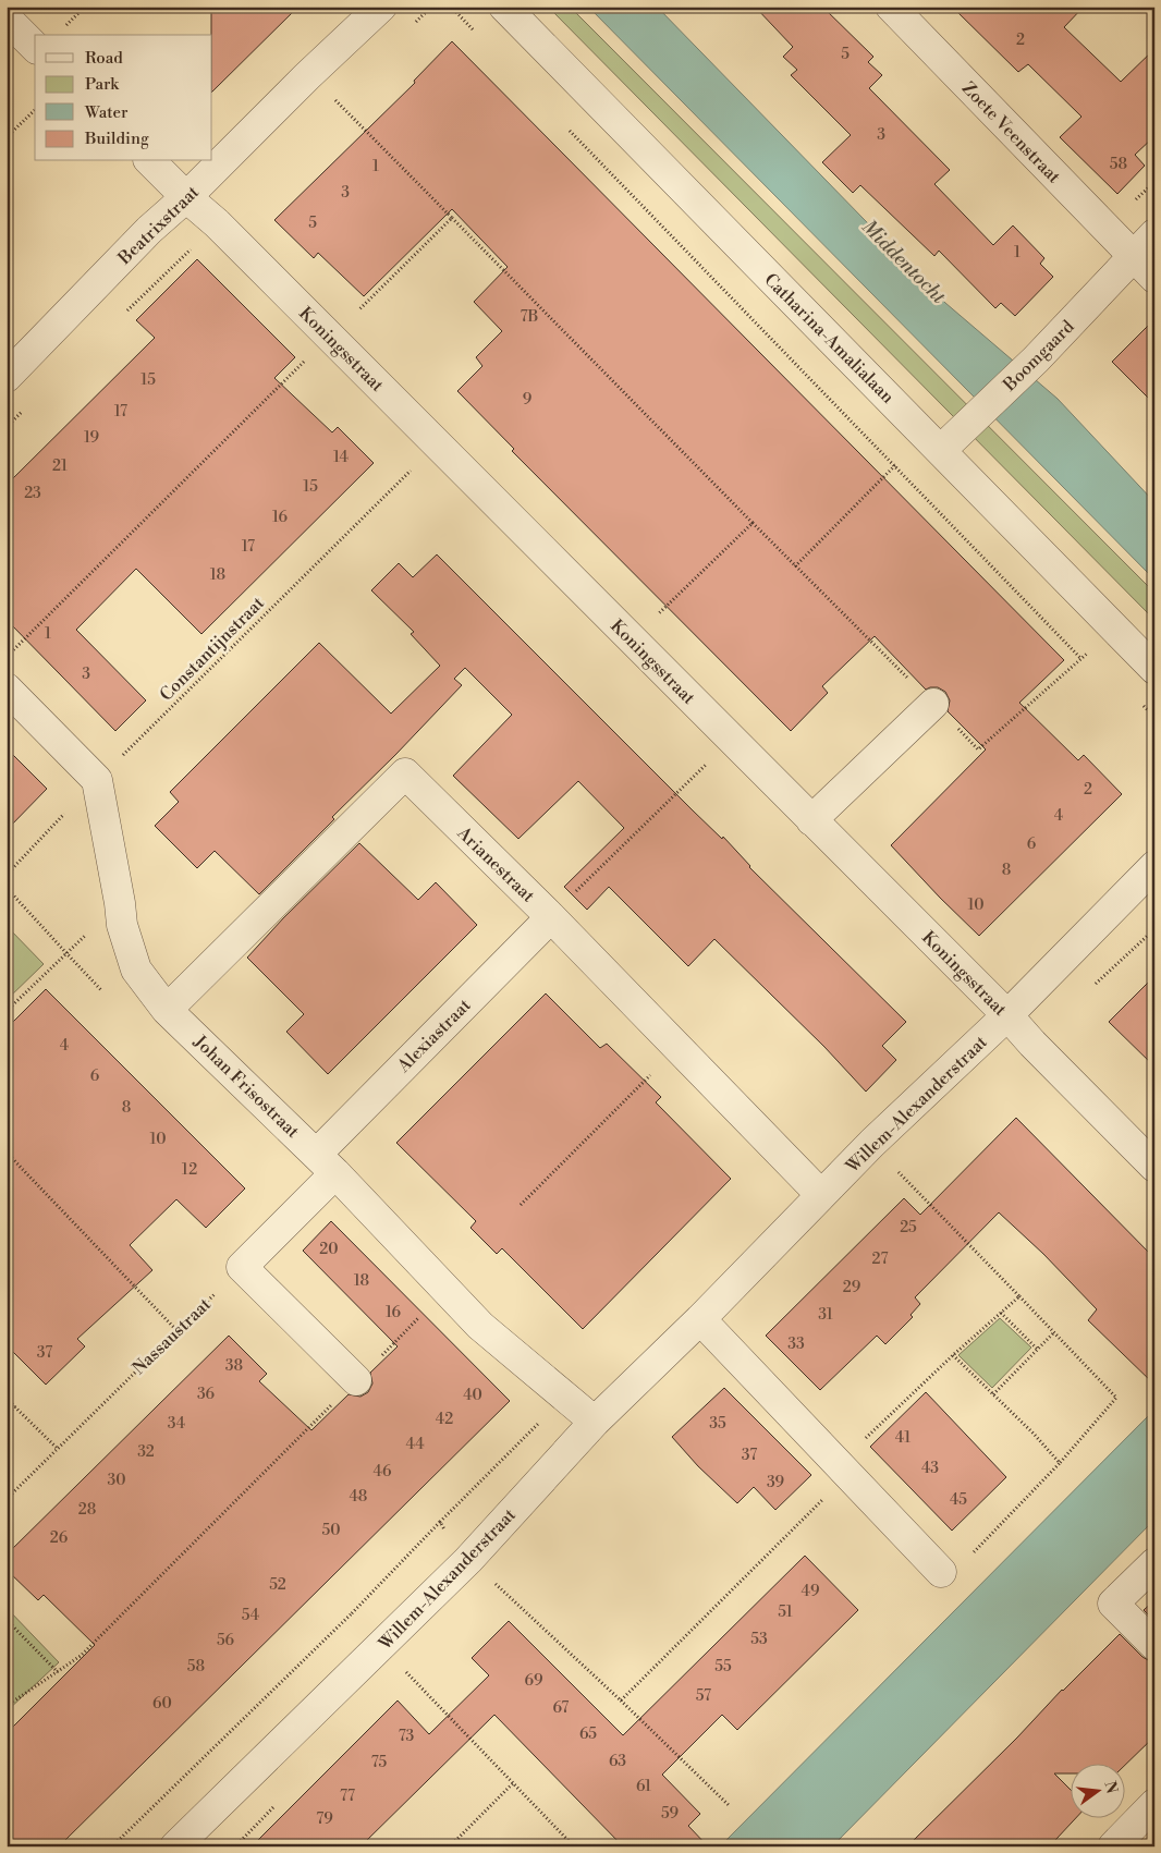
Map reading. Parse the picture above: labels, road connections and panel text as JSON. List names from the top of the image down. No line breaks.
{"streets":{"street":["Zoete Veenstraat","Beatrixstraat","Catharina-Amalialaan","Koningsstraat","Boomgaard","Arianestraat","Alexiastraat","Johan Frisostraat","Willem-Alexanderstraat"],"path":["Constantijnstraat","Nassaustraat"]},"crossings":[["Zoete Veenstraat","Boomgaard"],["Beatrixstraat","Koningsstraat"],["Catharina-Amalialaan","Boomgaard"],["Koningsstraat","Constantijnstraat"],["Koningsstraat","Willem-Alexanderstraat"],["Constantijnstraat","Johan Frisostraat"],["Arianestraat","Alexiastraat"],["Arianestraat","Johan Frisostraat"],["Arianestraat","Willem-Alexanderstraat"],["Alexiastraat","Johan Frisostraat"],["Johan Frisostraat","Willem-Alexanderstraat"]],"water":["Middentocht"],"house_numbers":["2","5","3","58","1","3","5","1","7B","15","9","17","19","14","21","15","23","16","17","18","1","3","2","4","6","8","10","4","6","8","10","12","25","20","27","18","29","16","31","33","37","38","36","40","42","34","35","41","44","32","37","43","46","30","39","48","45","28","50","26","52","49","51","54","53","56","58","55","69","57","60","67","65","73","63","75","61","77","59","79"],"legend":["Road","Park","Water","Building"],"north":"right"}
